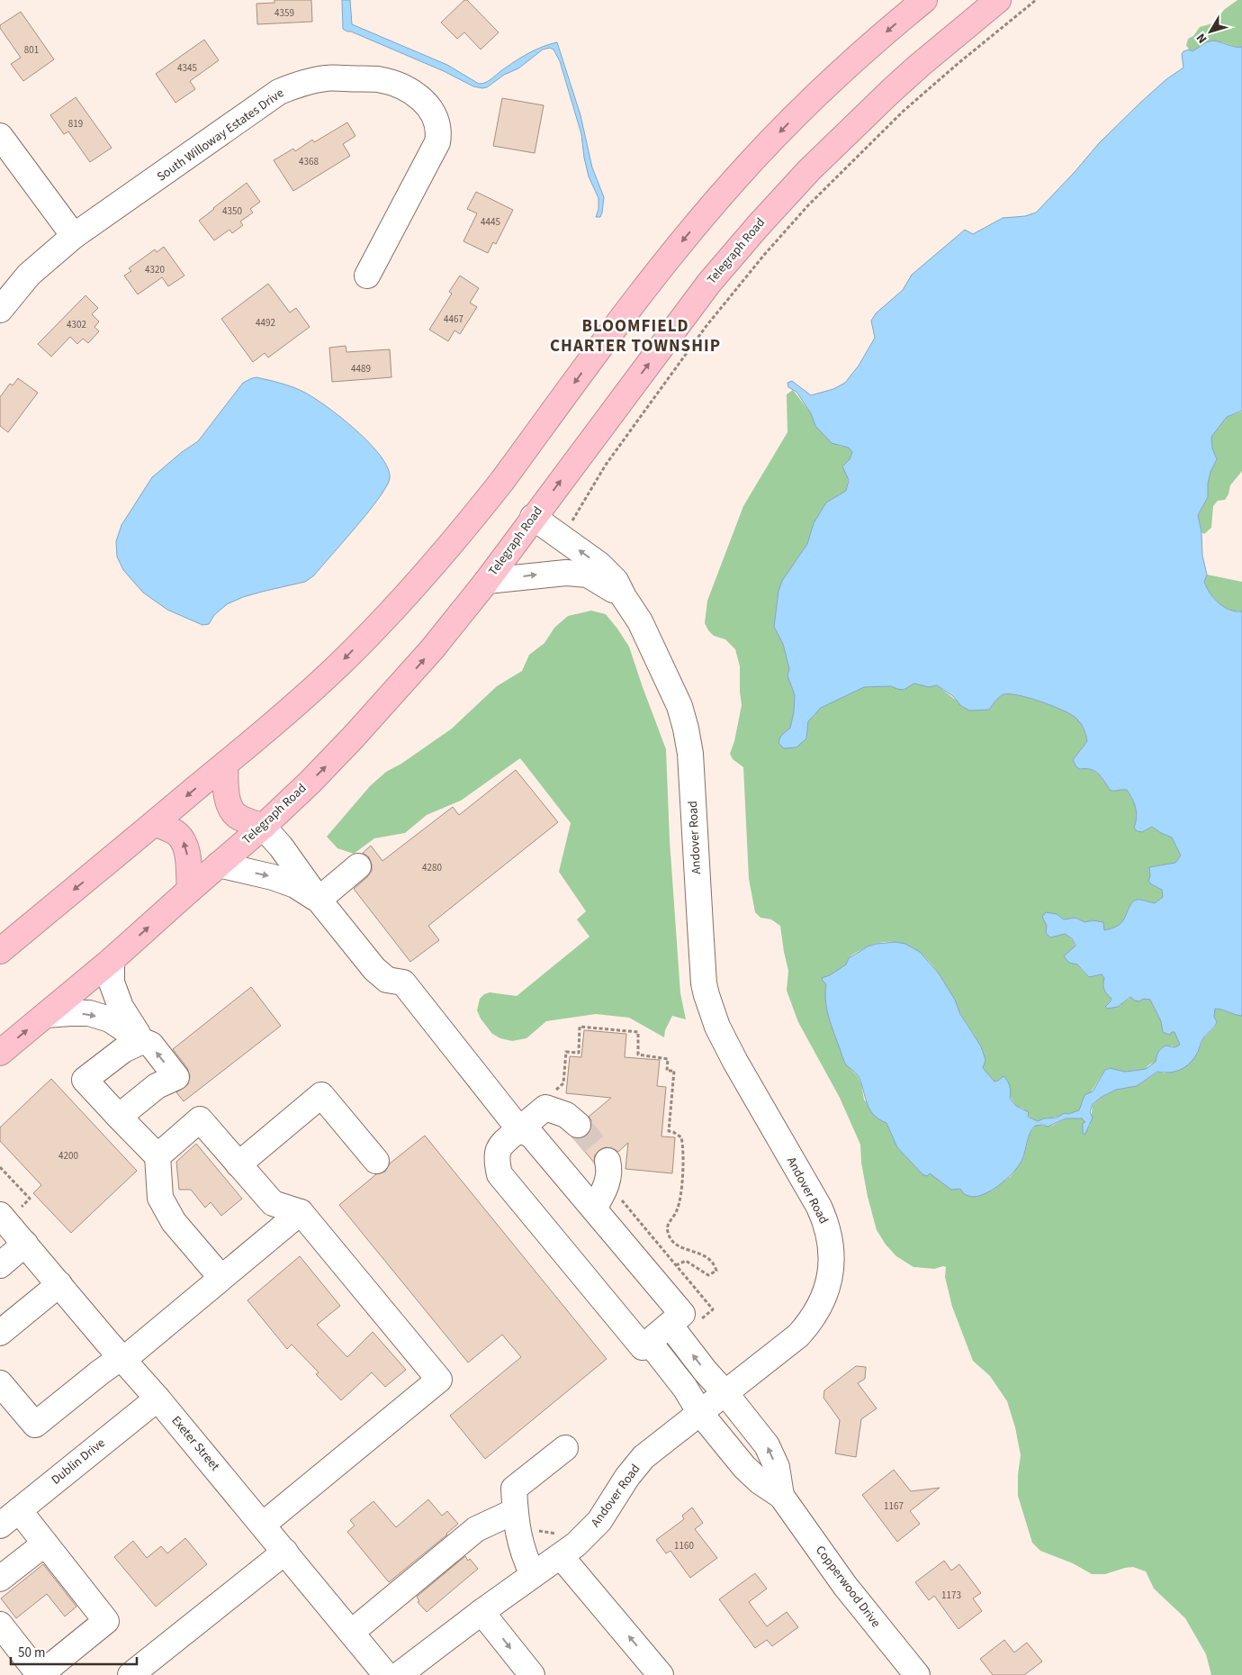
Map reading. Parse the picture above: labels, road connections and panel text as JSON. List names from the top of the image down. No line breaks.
{"streets":{"highway":["Telegraph Road"],"street":["South Willoway Estates Drive","Andover Road","Exeter Street","Dublin Drive","Copperwood Drive"]},"crossings":[["Telegraph Road","Andover Road"],["Andover Road","Copperwood Drive"],["Exeter Street","Dublin Drive"]],"districts":["BLOOMFIELD CHARTER TOWNSHIP"],"house_numbers":["4359","801","4345","819","4368","4350","4445","4320","4467","4492","4302","4489","4280","4200","1167","1160","1173"],"scale_bar":"50 m","north":"bottom left"}
